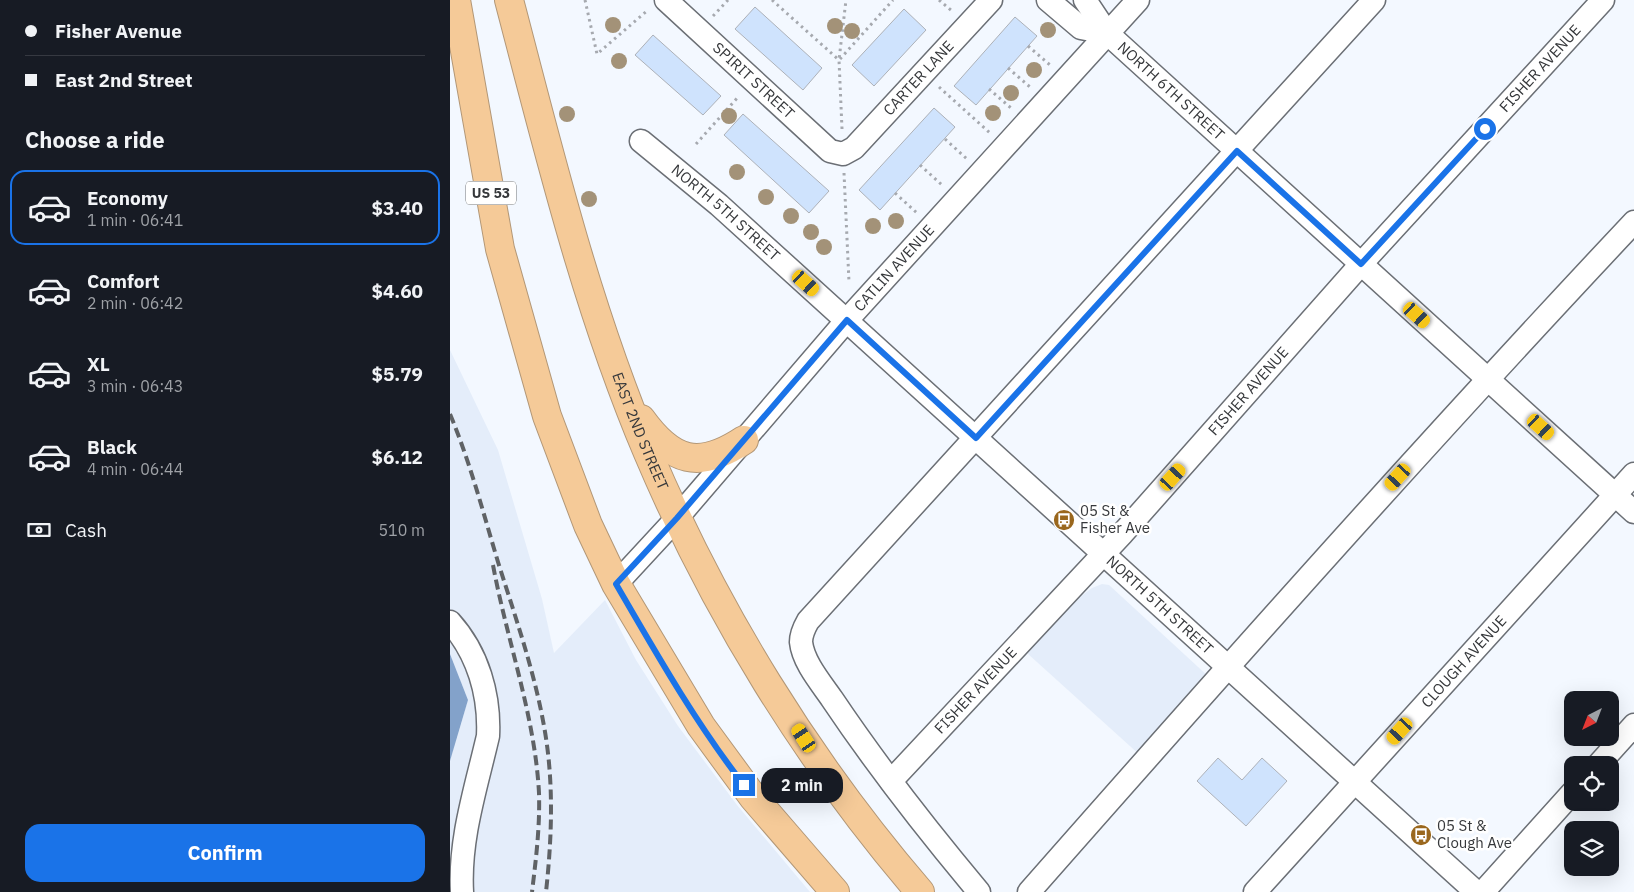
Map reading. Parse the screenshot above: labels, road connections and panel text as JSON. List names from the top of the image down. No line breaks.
{"streets":{"highway":["US 53","EAST 2ND STREET"],"street":["FISHER AVENUE","CARTER LANE","SPIRIT STREET","NORTH 6TH STREET","NORTH 5TH STREET","CATLIN AVENUE","CLOUGH AVENUE"]},"crossings":[["FISHER AVENUE","NORTH 6TH STREET"],["FISHER AVENUE","NORTH 5TH STREET"],["CARTER LANE","SPIRIT STREET"],["NORTH 6TH STREET","CATLIN AVENUE"],["NORTH 6TH STREET","CLOUGH AVENUE"],["US 53","CATLIN AVENUE"],["NORTH 5TH STREET","CATLIN AVENUE"],["NORTH 5TH STREET","CLOUGH AVENUE"],["CATLIN AVENUE","EAST 2ND STREET"]],"places":{"bus stop":["05 St & Fisher Ave","05 St & Clough Ave"]},"north":"bottom left","page":{"banner":["Fisher Avenue","East 2nd Street"],"heading":"Choose a ride","list":[{"name":"Economy","note":"1 min · 06:41","value":"$3.40"},{"name":"Comfort","note":"2 min · 06:42","value":"$4.60"},{"name":"XL","note":"3 min · 06:43","value":"$5.79"},{"name":"Black","note":"4 min · 06:44","value":"$6.12"}],"pay":["Cash","510 m"],"bubble":"2 min","buttons":"Confirm"}}
